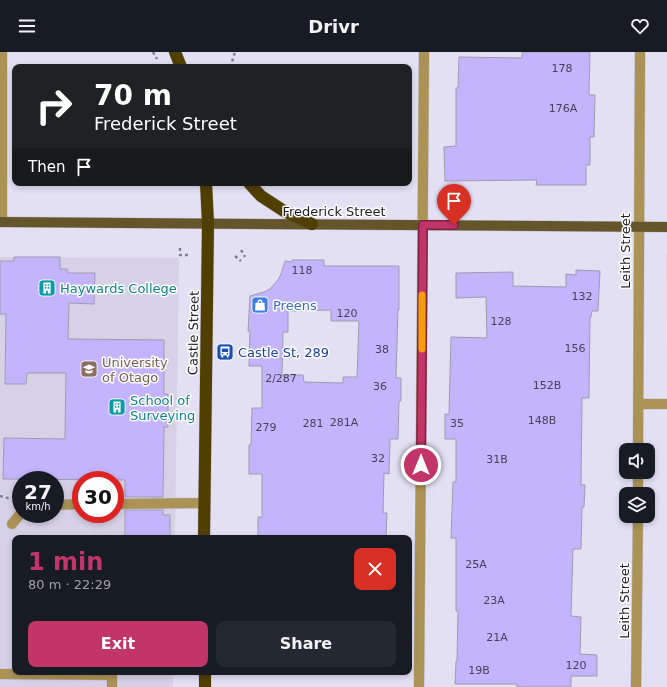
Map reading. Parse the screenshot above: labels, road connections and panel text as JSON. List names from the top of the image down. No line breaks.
{"streets":{"highway":["Castle Street"],"main road":["Frederick Street"],"street":["Leith Street"]},"crossings":[["Frederick Street","Leith Street"],["Frederick Street","Castle Street"]],"places":{"building":["Haywards College","School of Surveying"],"shop":["Preens"],"bus stop":["Castle St, 289"],"school or university":["University of Otago"]},"house_numbers":["178","176A","118","132","120","128","156","38","2/287","152B","36","148B","281A","281","35","279","32","31B","25A","23A","21A","120","19B"],"page":{"header":"Drivr","turn":["70 m","Frederick Street"],"then":"Then","speed":"27 km/h","limit":"30","heading":["1 min","80 m · 22:29"],"buttons":["Exit","Share"]}}
